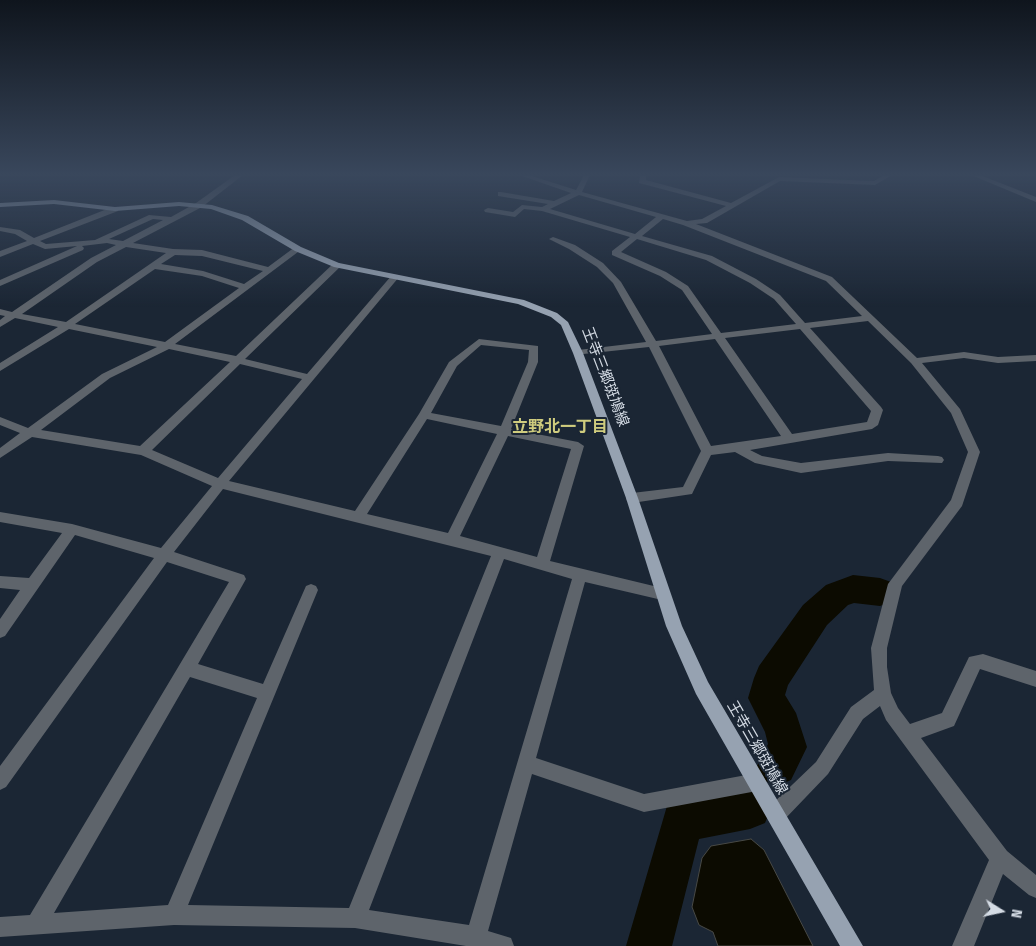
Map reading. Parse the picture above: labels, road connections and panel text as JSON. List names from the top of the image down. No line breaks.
{"streets":{"main road":["王寺三郷斑鳩線"]},"districts":["立野北一丁目"],"north":"right"}
